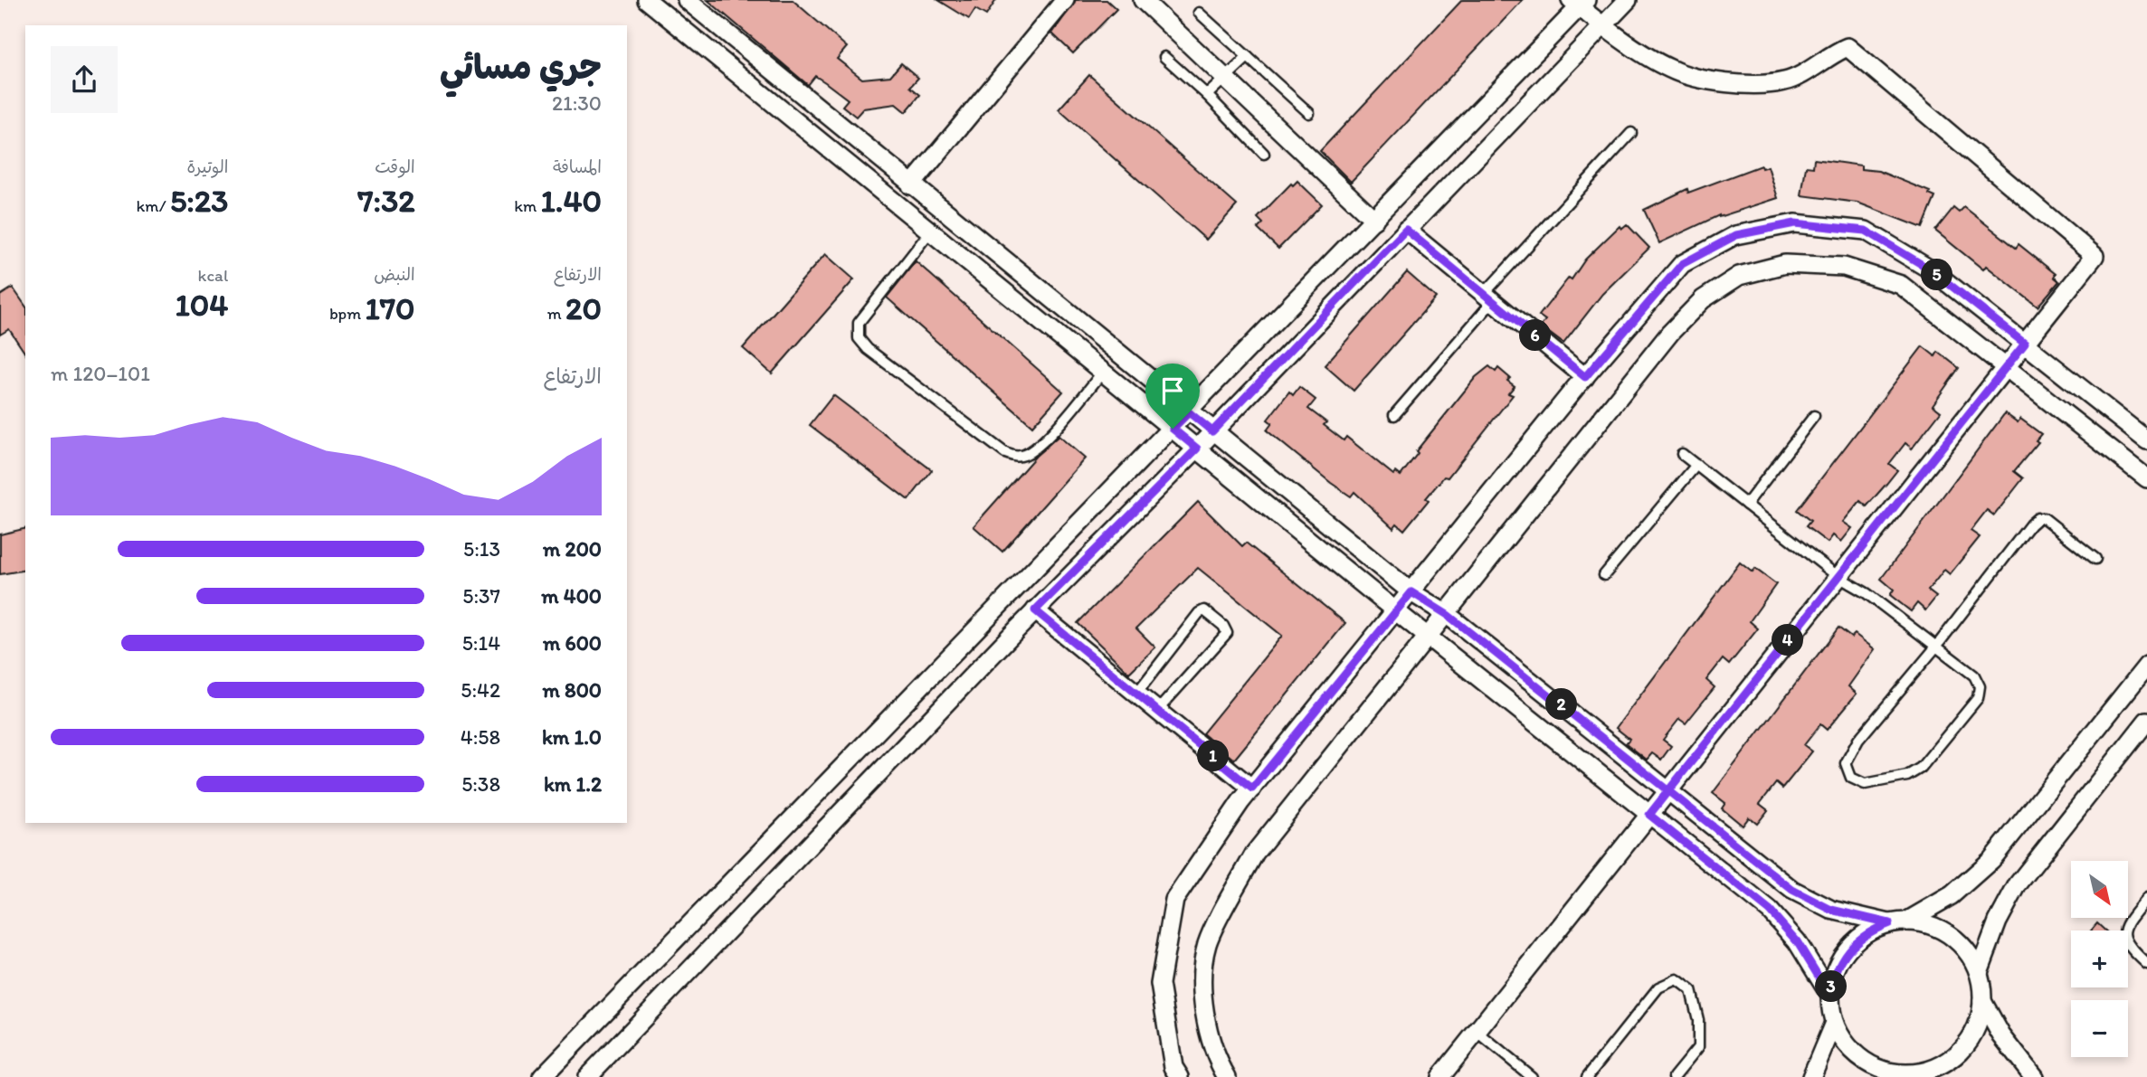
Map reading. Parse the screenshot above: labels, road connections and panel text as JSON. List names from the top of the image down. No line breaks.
{"north":"bottom right","page":{"heading":["جري مسائي","21:30"],"stats":[["المسافة","1.40 km"],["الوقت","7:32"],["الوتيرة","5:23 /km"],["الارتفاع","20 m"],["النبض","170 bpm"],["kcal","104"]],"pins":["5","6","4","2","1","3"],"chart":["الارتفاع","101–120 m"],"list":[{"name":"200 m","note":"5:13"},{"name":"400 m","note":"5:37"},{"name":"600 m","note":"5:14"},{"name":"800 m","note":"5:42"},{"name":"1.0 km","note":"4:58"},{"name":"1.2 km","note":"5:38"}],"map_buttons":["+","−"]}}
